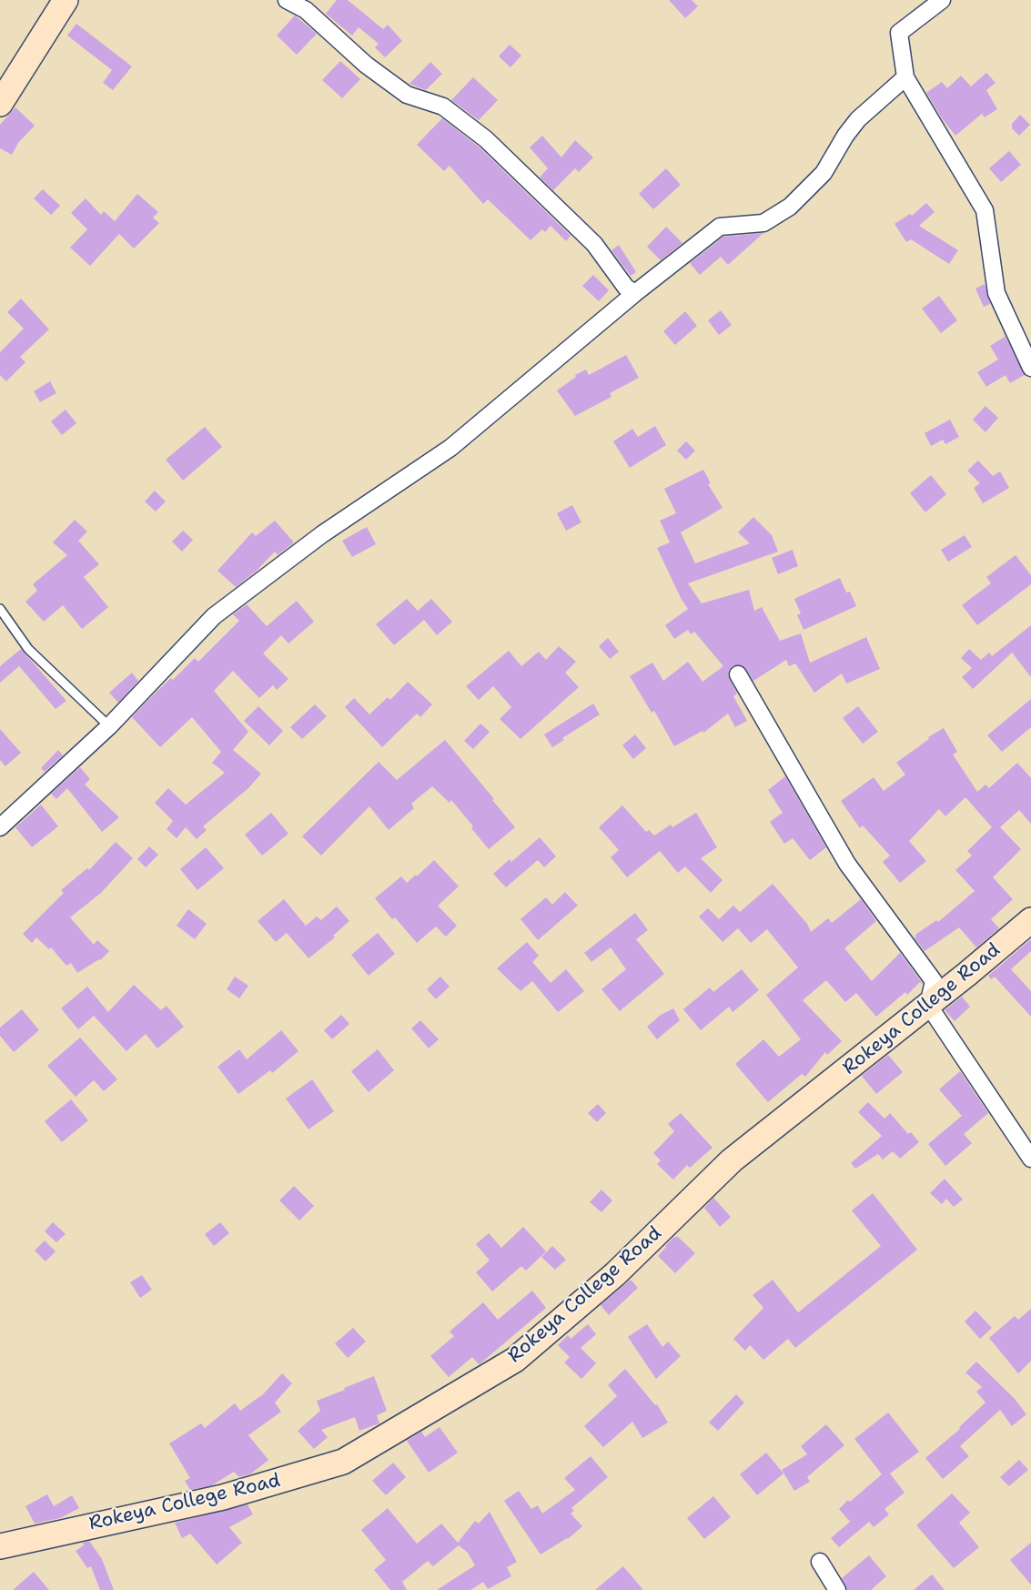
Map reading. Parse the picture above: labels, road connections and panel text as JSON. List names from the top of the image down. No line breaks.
{"streets":{"street":["Rokeya College Road"]}}
